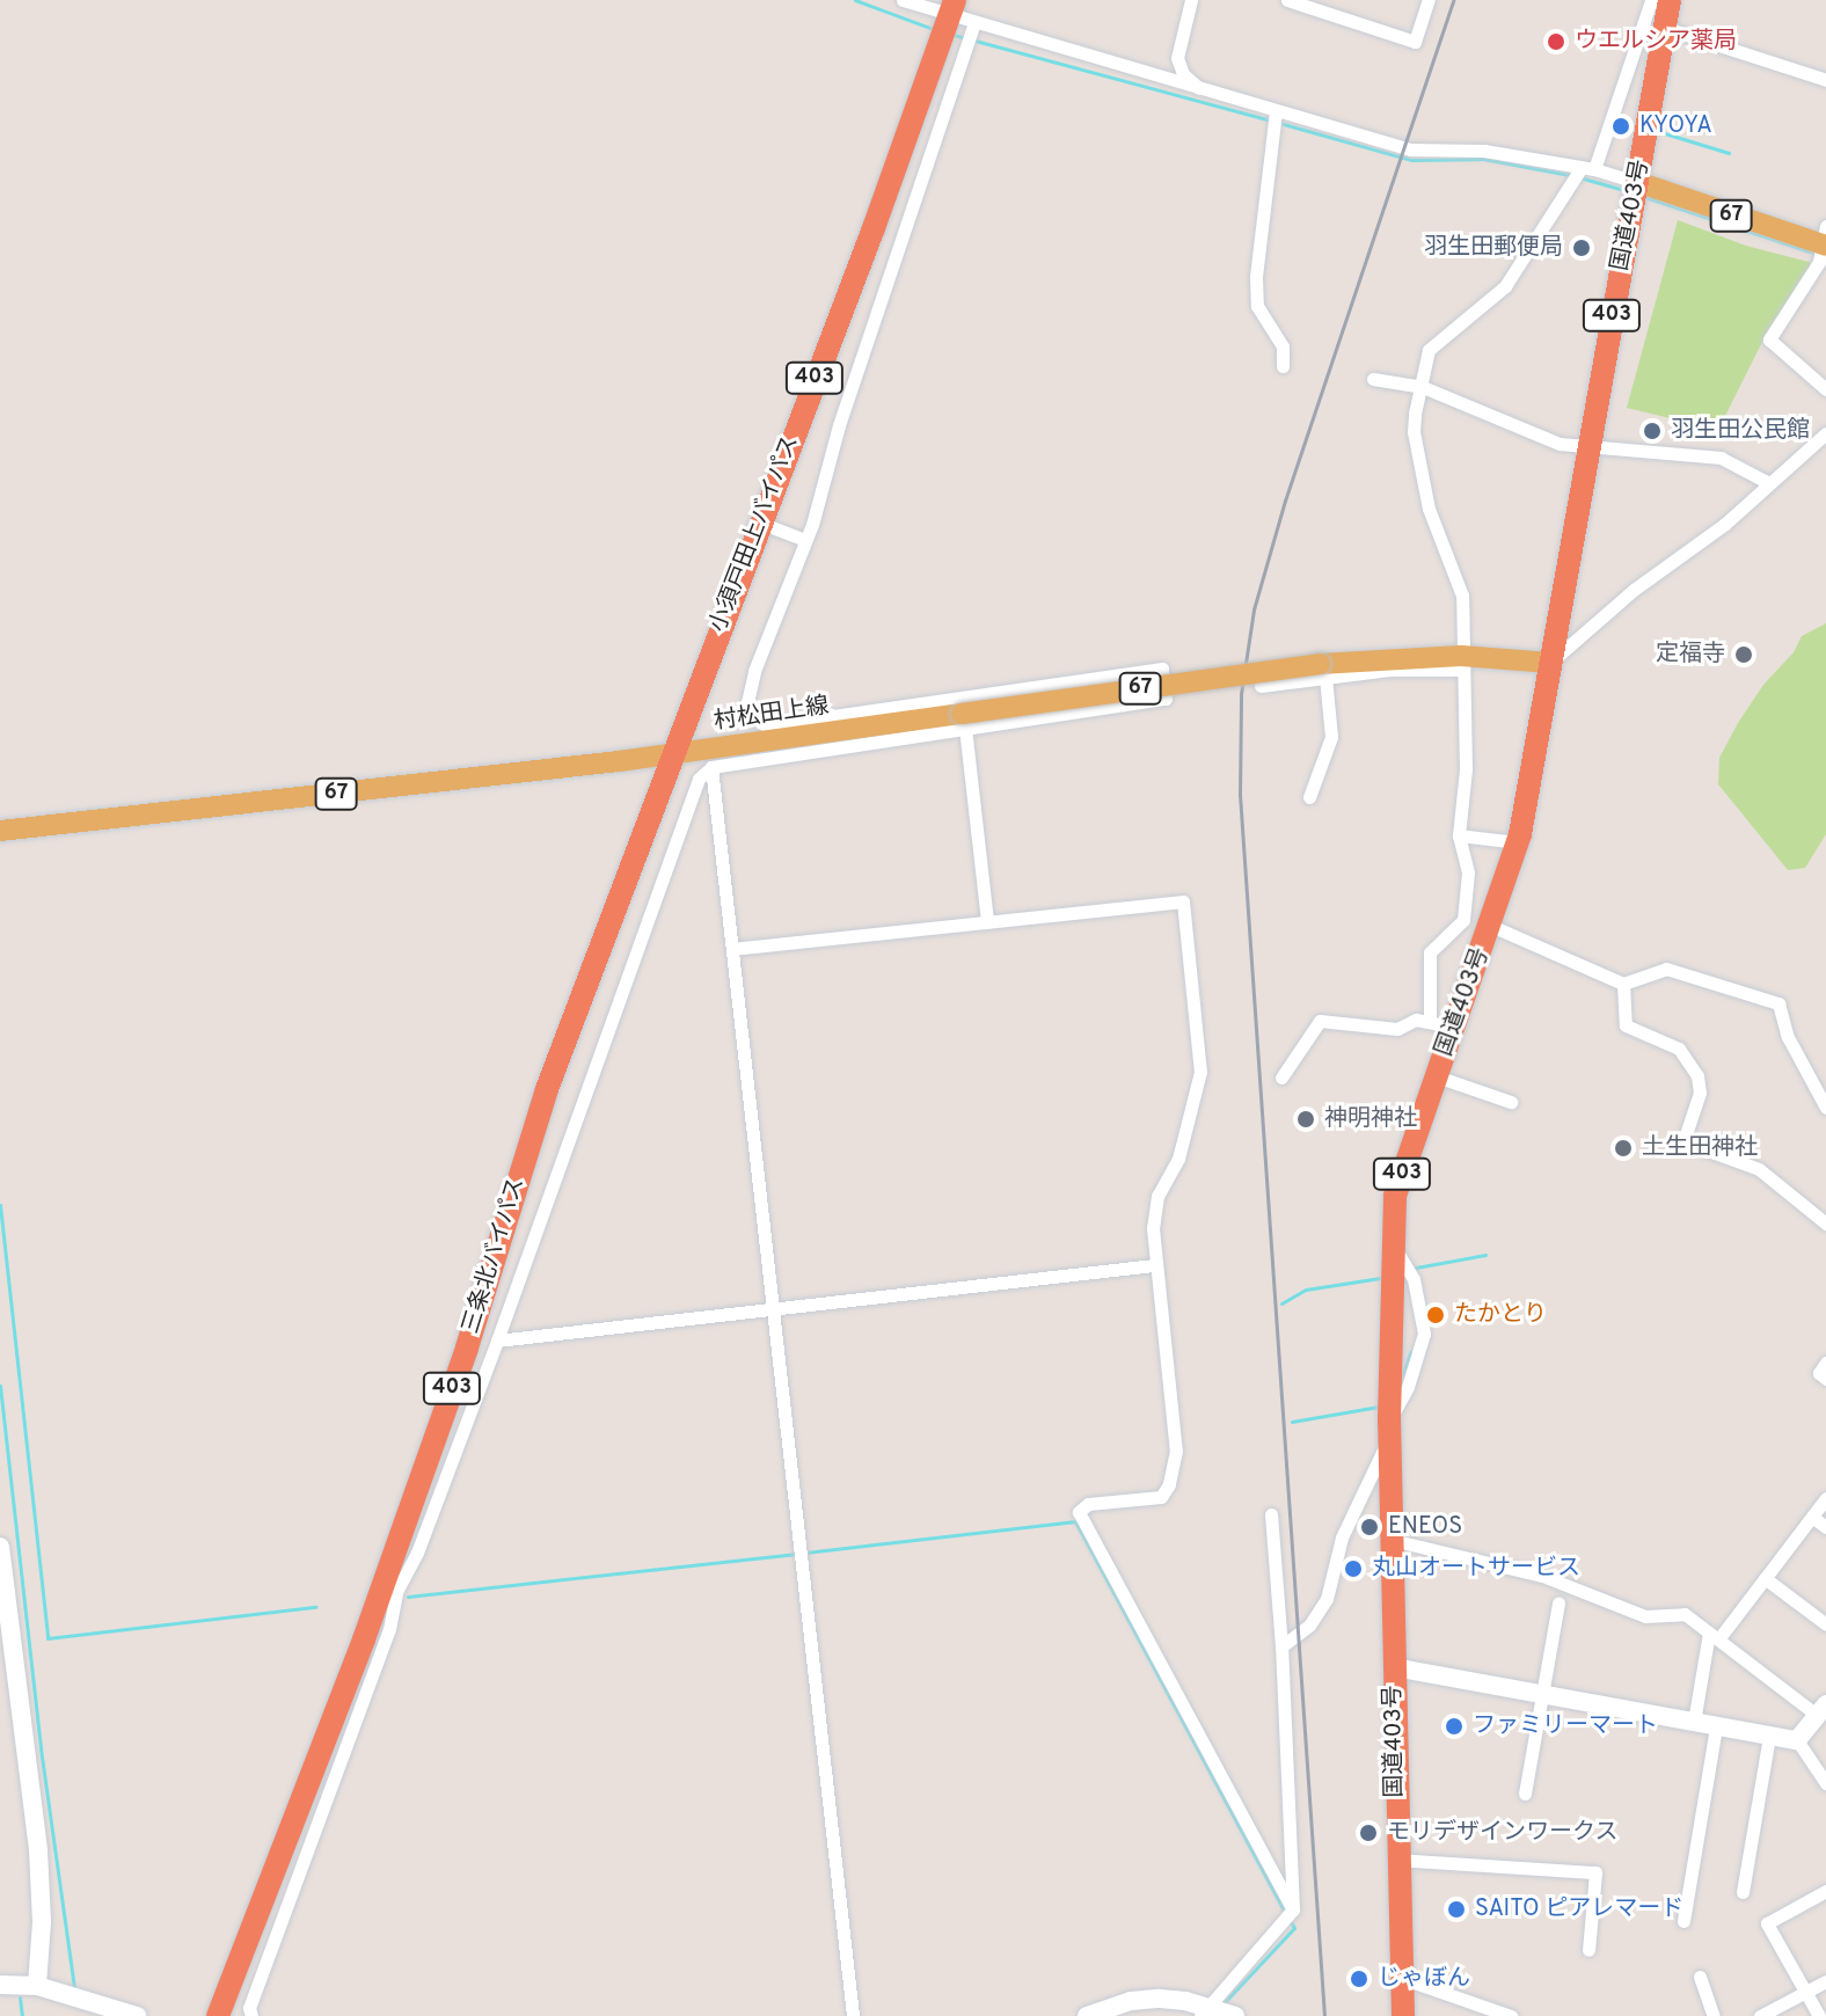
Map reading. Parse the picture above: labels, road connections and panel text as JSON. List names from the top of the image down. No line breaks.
{"streets":{"highway":["国道403号","403","小須戸田上バイパス","三条北バイパス"],"main road":["67","村松田上線"]},"crossings":[["国道403号","67"],["国道403号","村松田上線"],["小須戸田上バイパス","村松田上線"],["小須戸田上バイパス","三条北バイパス"],["村松田上線","三条北バイパス"]],"places":["ウエルシア薬局","KYOYA","羽生田郵便局","羽生田公民館","定福寺","神明神社","土生田神社","たかとり","ENEOS","丸山オートサービス","ファミリーマート","モリデザインワークス","SAITO ピアレマード","じゃぼん"]}
